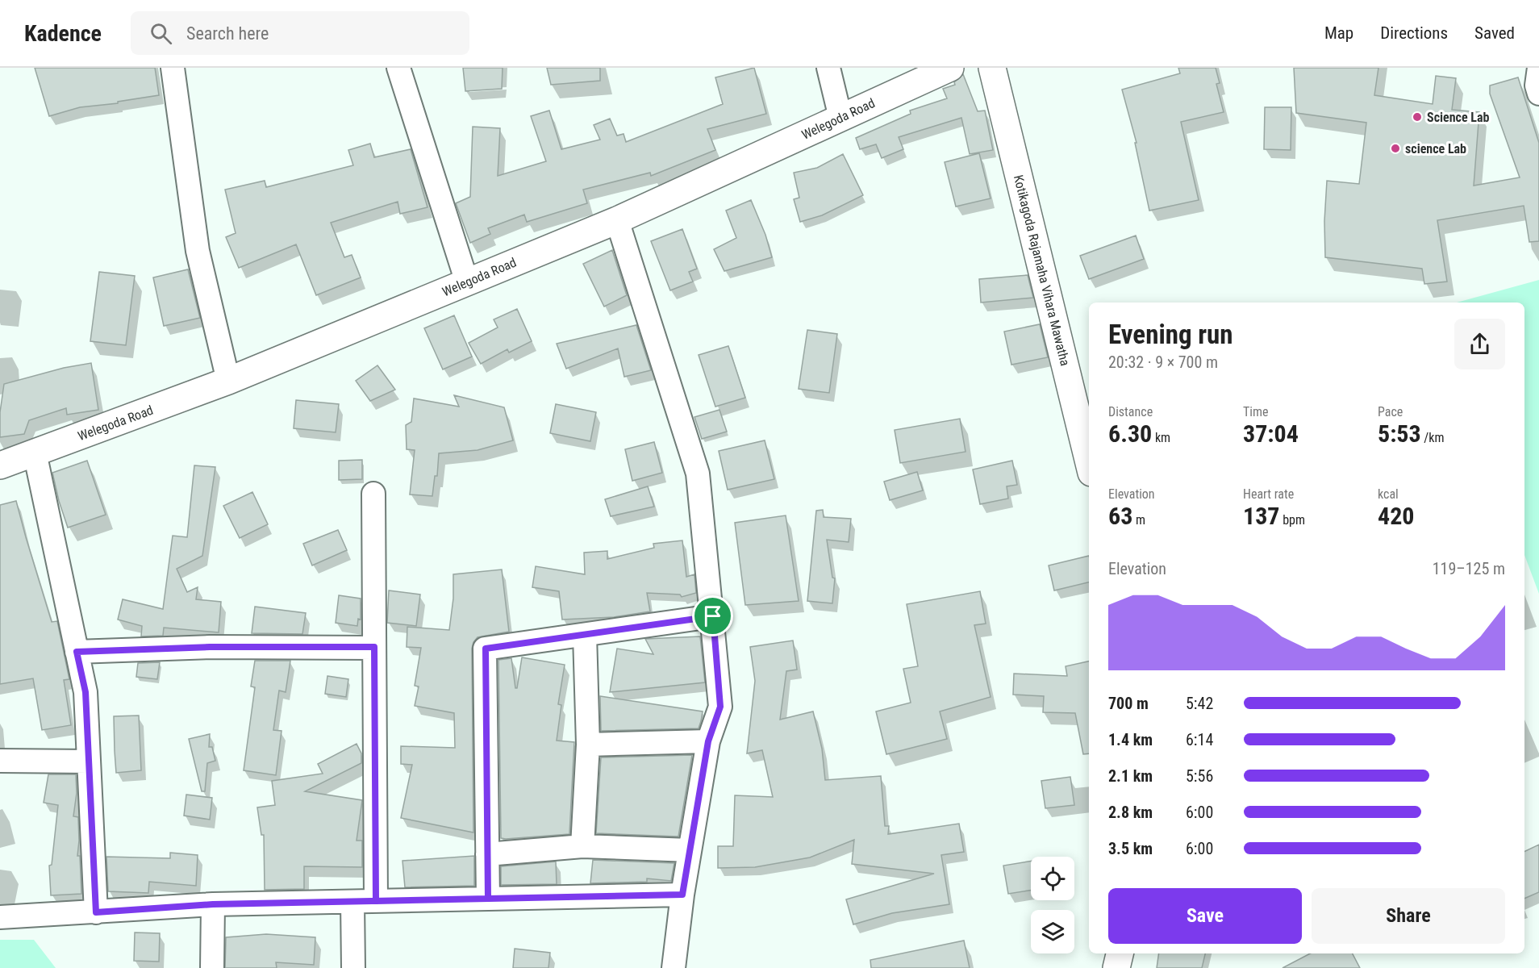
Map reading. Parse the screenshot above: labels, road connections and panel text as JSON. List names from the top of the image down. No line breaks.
{"streets":{"street":["Welegoda Road","Kotikagoda Rajamaha Vihara Mawatha"]},"places":["Science Lab","science Lab"],"page":{"header":"Kadence","search":"Search here","nav":["Map","Directions","Saved"],"heading":["Evening run","20:32 · 9 × 700 m"],"stats":[["Distance","6.30 km"],["Time","37:04"],["Pace","5:53 /km"],["Elevation","63 m"],["Heart rate","137 bpm"],["kcal","420"]],"chart":["Elevation","119–125 m"],"list":[{"name":"700 m","note":"5:42"},{"name":"1.4 km","note":"6:14"},{"name":"2.1 km","note":"5:56"},{"name":"2.8 km","note":"6:00"},{"name":"3.5 km","note":"6:00"}],"buttons":["Save","Share"]}}
